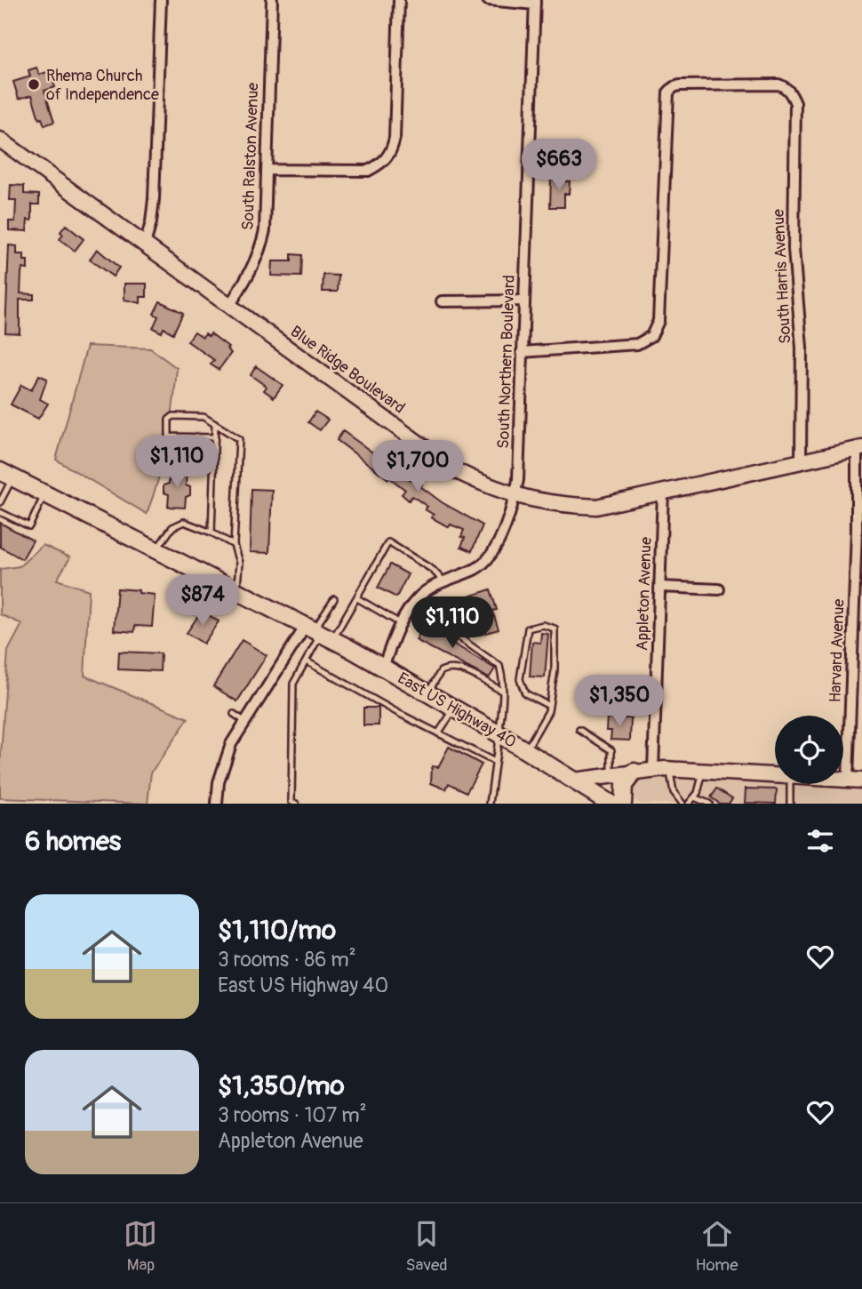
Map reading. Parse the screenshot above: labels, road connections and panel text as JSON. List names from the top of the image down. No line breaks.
{"streets":{"main road":["East US Highway 40"],"street":["South Ralston Avenue","South Harris Avenue","South Northern Boulevard","Blue Ridge Boulevard","Appleton Avenue","Harvard Avenue"]},"crossings":[["South Ralston Avenue","Blue Ridge Boulevard"],["South Harris Avenue","South Northern Boulevard"],["South Harris Avenue","Blue Ridge Boulevard"],["South Northern Boulevard","Blue Ridge Boulevard"],["South Northern Boulevard","East US Highway 40"],["Blue Ridge Boulevard","Appleton Avenue"],["Blue Ridge Boulevard","Harvard Avenue"]],"places":["Rhema Church of Independence"],"page":{"price":["$663","$1,110","$1,700","$874","$1,110","$1,350"],"heading":"6 homes","list":[{"name":"$1,110/mo","note":"3 rooms · 86 m² · East US Highway 40"},{"name":"$1,350/mo","note":"3 rooms · 107 m² · Appleton Avenue"}],"tabs":["Map","Saved","Home"]}}
